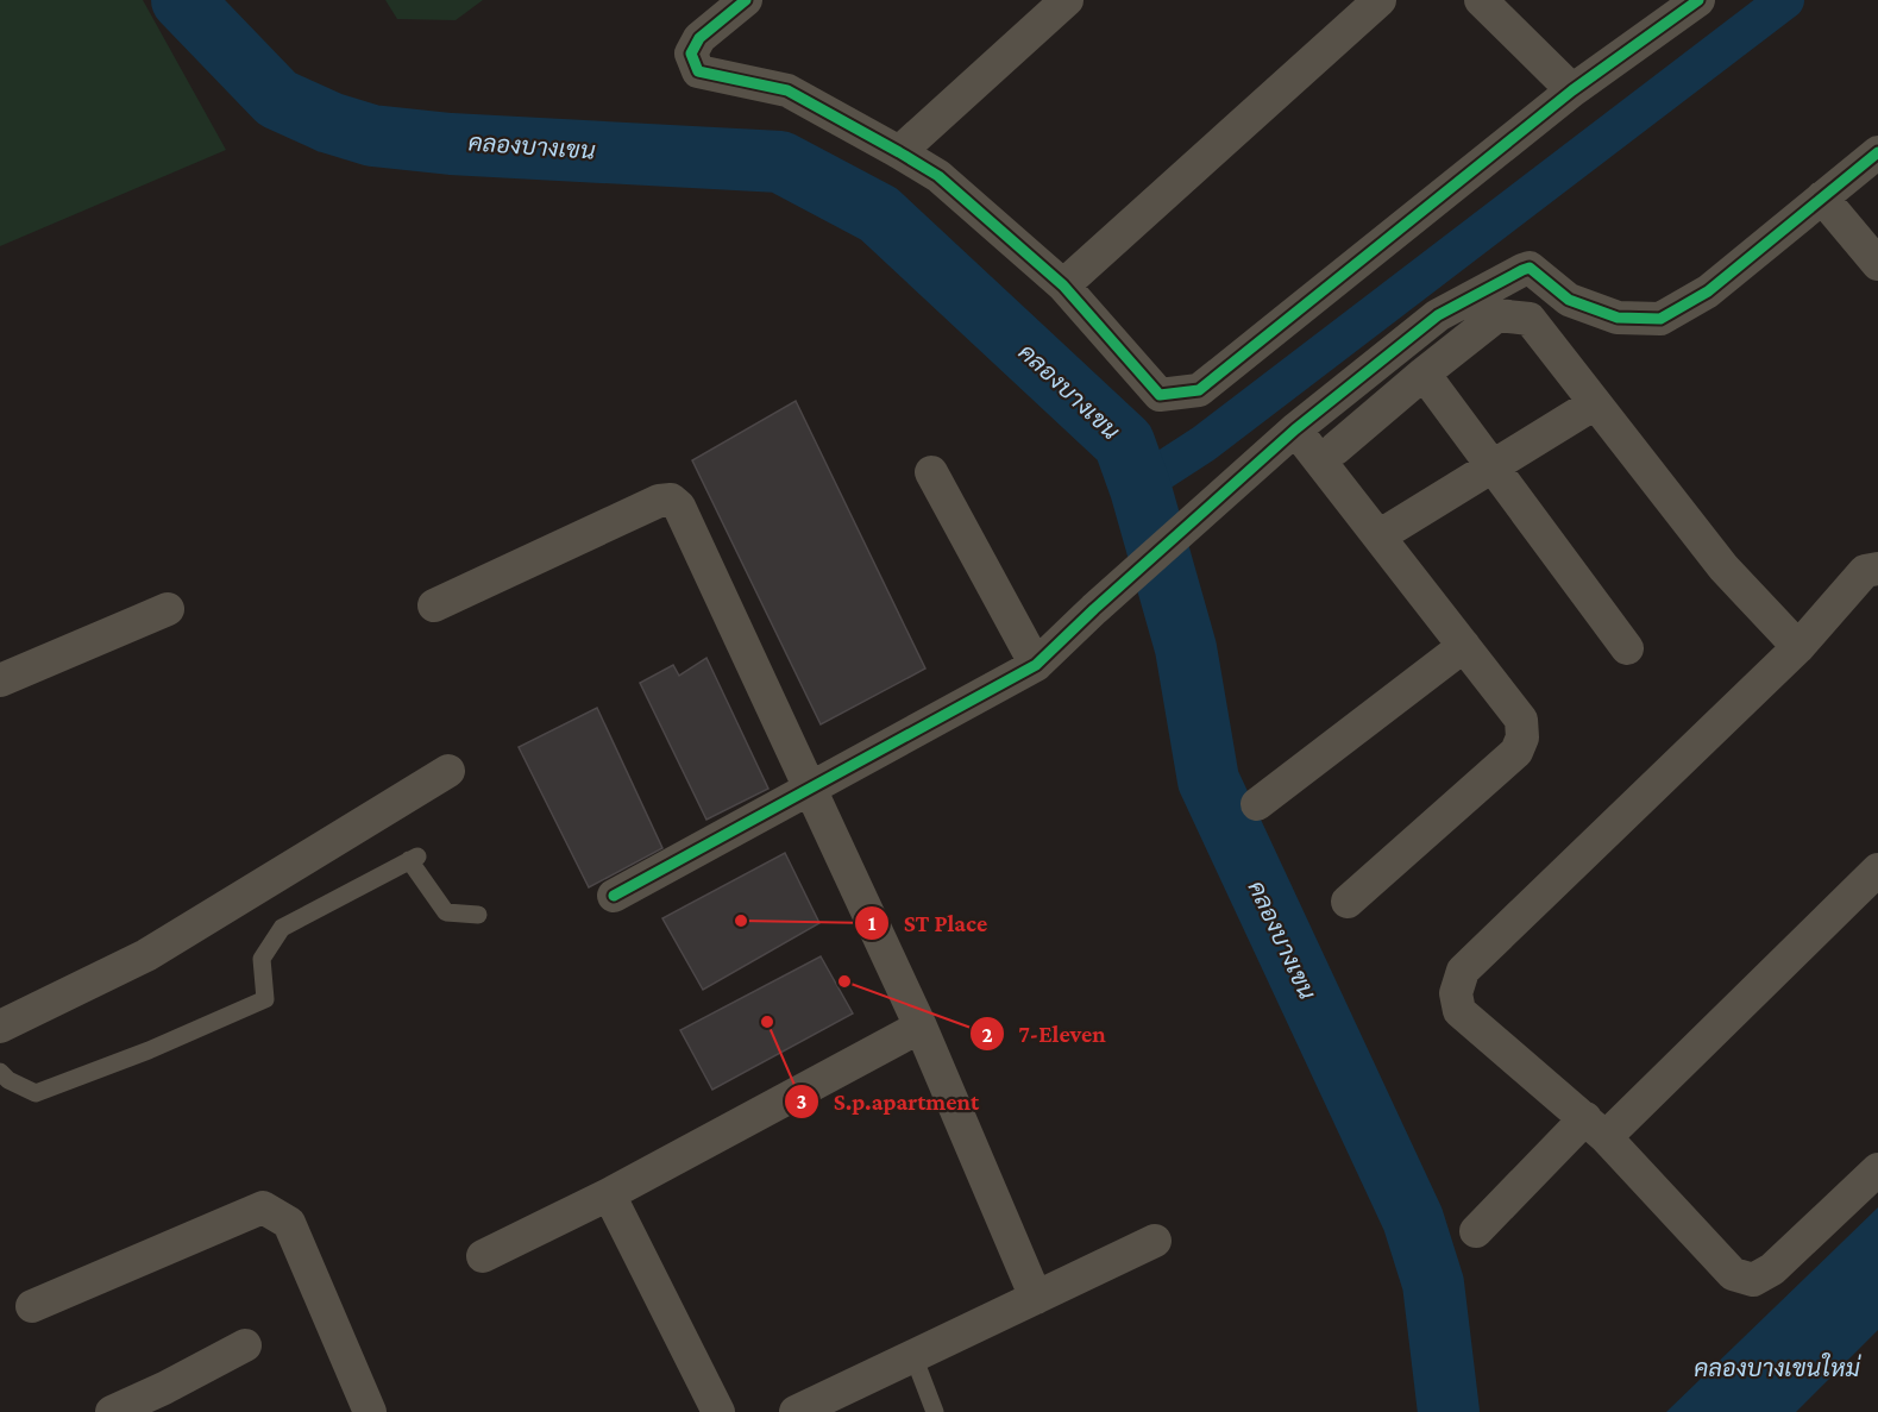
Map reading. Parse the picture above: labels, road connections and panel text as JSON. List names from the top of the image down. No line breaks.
{"water":["คลองบางเขน","คลองบางเขนใหม่"],"places":["ST Place","7-Eleven","S.p.apartment"]}
